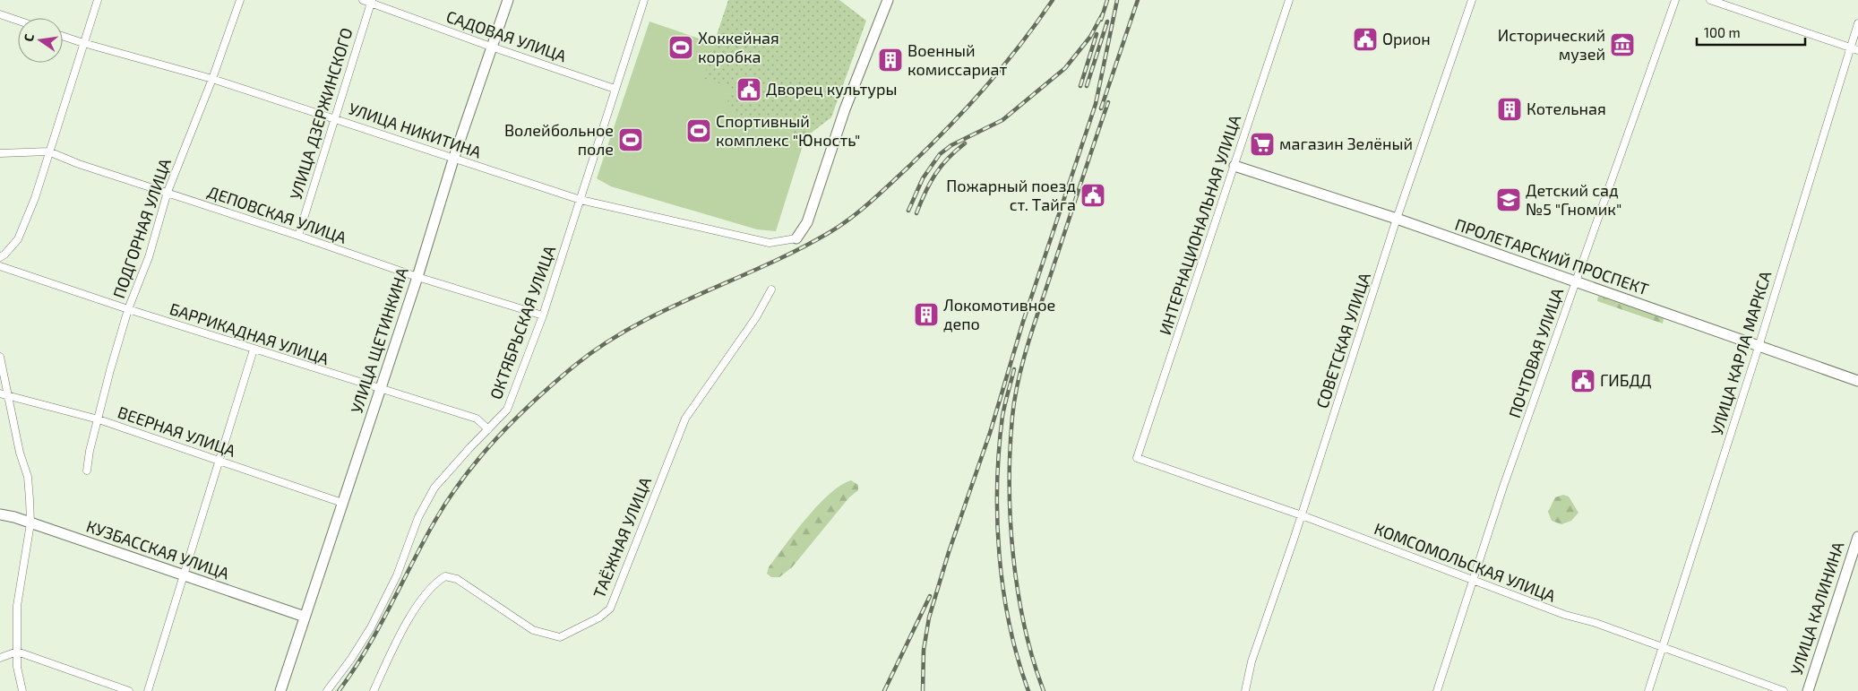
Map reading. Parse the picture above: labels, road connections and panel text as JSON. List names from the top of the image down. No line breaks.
{"streets":{"street":["САДОВАЯ УЛИЦА","УЛИЦА ДЗЕРЖИНСКОГО","УЛИЦА НИКИТИНА","ДЕПОВСКАЯ УЛИЦА","ИНТЕРНАЦИОНАЛЬНАЯ УЛИЦА","ПОДГОРНАЯ УЛИЦА","ПРОЛЕТАРСКИЙ ПРОСПЕКТ","ОКТЯБРЬСКАЯ УЛИЦА","БАРРИКАДНАЯ УЛИЦА","УЛИЦА ЩЕТИНКИНА","СОВЕТСКАЯ УЛИЦА","ПОЧТОВАЯ УЛИЦА","УЛИЦА КАРЛА МАРКСА","ВЕЕРНАЯ УЛИЦА","ТАЁЖНАЯ УЛИЦА","КУЗБАССКАЯ УЛИЦА","КОМСОМОЛЬСКАЯ УЛИЦА","УЛИЦА КАЛИНИНА"]},"crossings":[["САДОВАЯ УЛИЦА","УЛИЦА ДЗЕРЖИНСКОГО"],["САДОВАЯ УЛИЦА","ОКТЯБРЬСКАЯ УЛИЦА"],["САДОВАЯ УЛИЦА","УЛИЦА ЩЕТИНКИНА"],["УЛИЦА ДЗЕРЖИНСКОГО","УЛИЦА НИКИТИНА"],["УЛИЦА ДЗЕРЖИНСКОГО","ДЕПОВСКАЯ УЛИЦА"],["УЛИЦА НИКИТИНА","ПОДГОРНАЯ УЛИЦА"],["УЛИЦА НИКИТИНА","ОКТЯБРЬСКАЯ УЛИЦА"],["УЛИЦА НИКИТИНА","УЛИЦА ЩЕТИНКИНА"],["ДЕПОВСКАЯ УЛИЦА","ПОДГОРНАЯ УЛИЦА"],["ДЕПОВСКАЯ УЛИЦА","ОКТЯБРЬСКАЯ УЛИЦА"],["ДЕПОВСКАЯ УЛИЦА","УЛИЦА ЩЕТИНКИНА"],["ИНТЕРНАЦИОНАЛЬНАЯ УЛИЦА","ПРОЛЕТАРСКИЙ ПРОСПЕКТ"],["ИНТЕРНАЦИОНАЛЬНАЯ УЛИЦА","КОМСОМОЛЬСКАЯ УЛИЦА"],["ПОДГОРНАЯ УЛИЦА","БАРРИКАДНАЯ УЛИЦА"],["ПОДГОРНАЯ УЛИЦА","ВЕЕРНАЯ УЛИЦА"],["ПРОЛЕТАРСКИЙ ПРОСПЕКТ","СОВЕТСКАЯ УЛИЦА"],["ПРОЛЕТАРСКИЙ ПРОСПЕКТ","ПОЧТОВАЯ УЛИЦА"],["ПРОЛЕТАРСКИЙ ПРОСПЕКТ","УЛИЦА КАРЛА МАРКСА"],["ОКТЯБРЬСКАЯ УЛИЦА","БАРРИКАДНАЯ УЛИЦА"],["БАРРИКАДНАЯ УЛИЦА","УЛИЦА ЩЕТИНКИНА"],["УЛИЦА ЩЕТИНКИНА","ВЕЕРНАЯ УЛИЦА"],["УЛИЦА ЩЕТИНКИНА","КУЗБАССКАЯ УЛИЦА"],["СОВЕТСКАЯ УЛИЦА","КОМСОМОЛЬСКАЯ УЛИЦА"],["ПОЧТОВАЯ УЛИЦА","КОМСОМОЛЬСКАЯ УЛИЦА"],["УЛИЦА КАРЛА МАРКСА","КОМСОМОЛЬСКАЯ УЛИЦА"]],"places":{"public building":["Орион","Дворец культуры","Пожарный поезд ст. Тайга","ГИБДД"],"museum":["Исторический музей"],"sports":["Хоккейная коробка","Спортивный комплекс \"Юность\"","Волейбольное поле"],"building":["Военный комиссариат","Котельная","Локомотивное депо"],"supermarket":["магазин Зелёный"],"school or university":["Детский сад №5 \"Гномик\""]},"scale_bar":"100 m","north":"left"}
